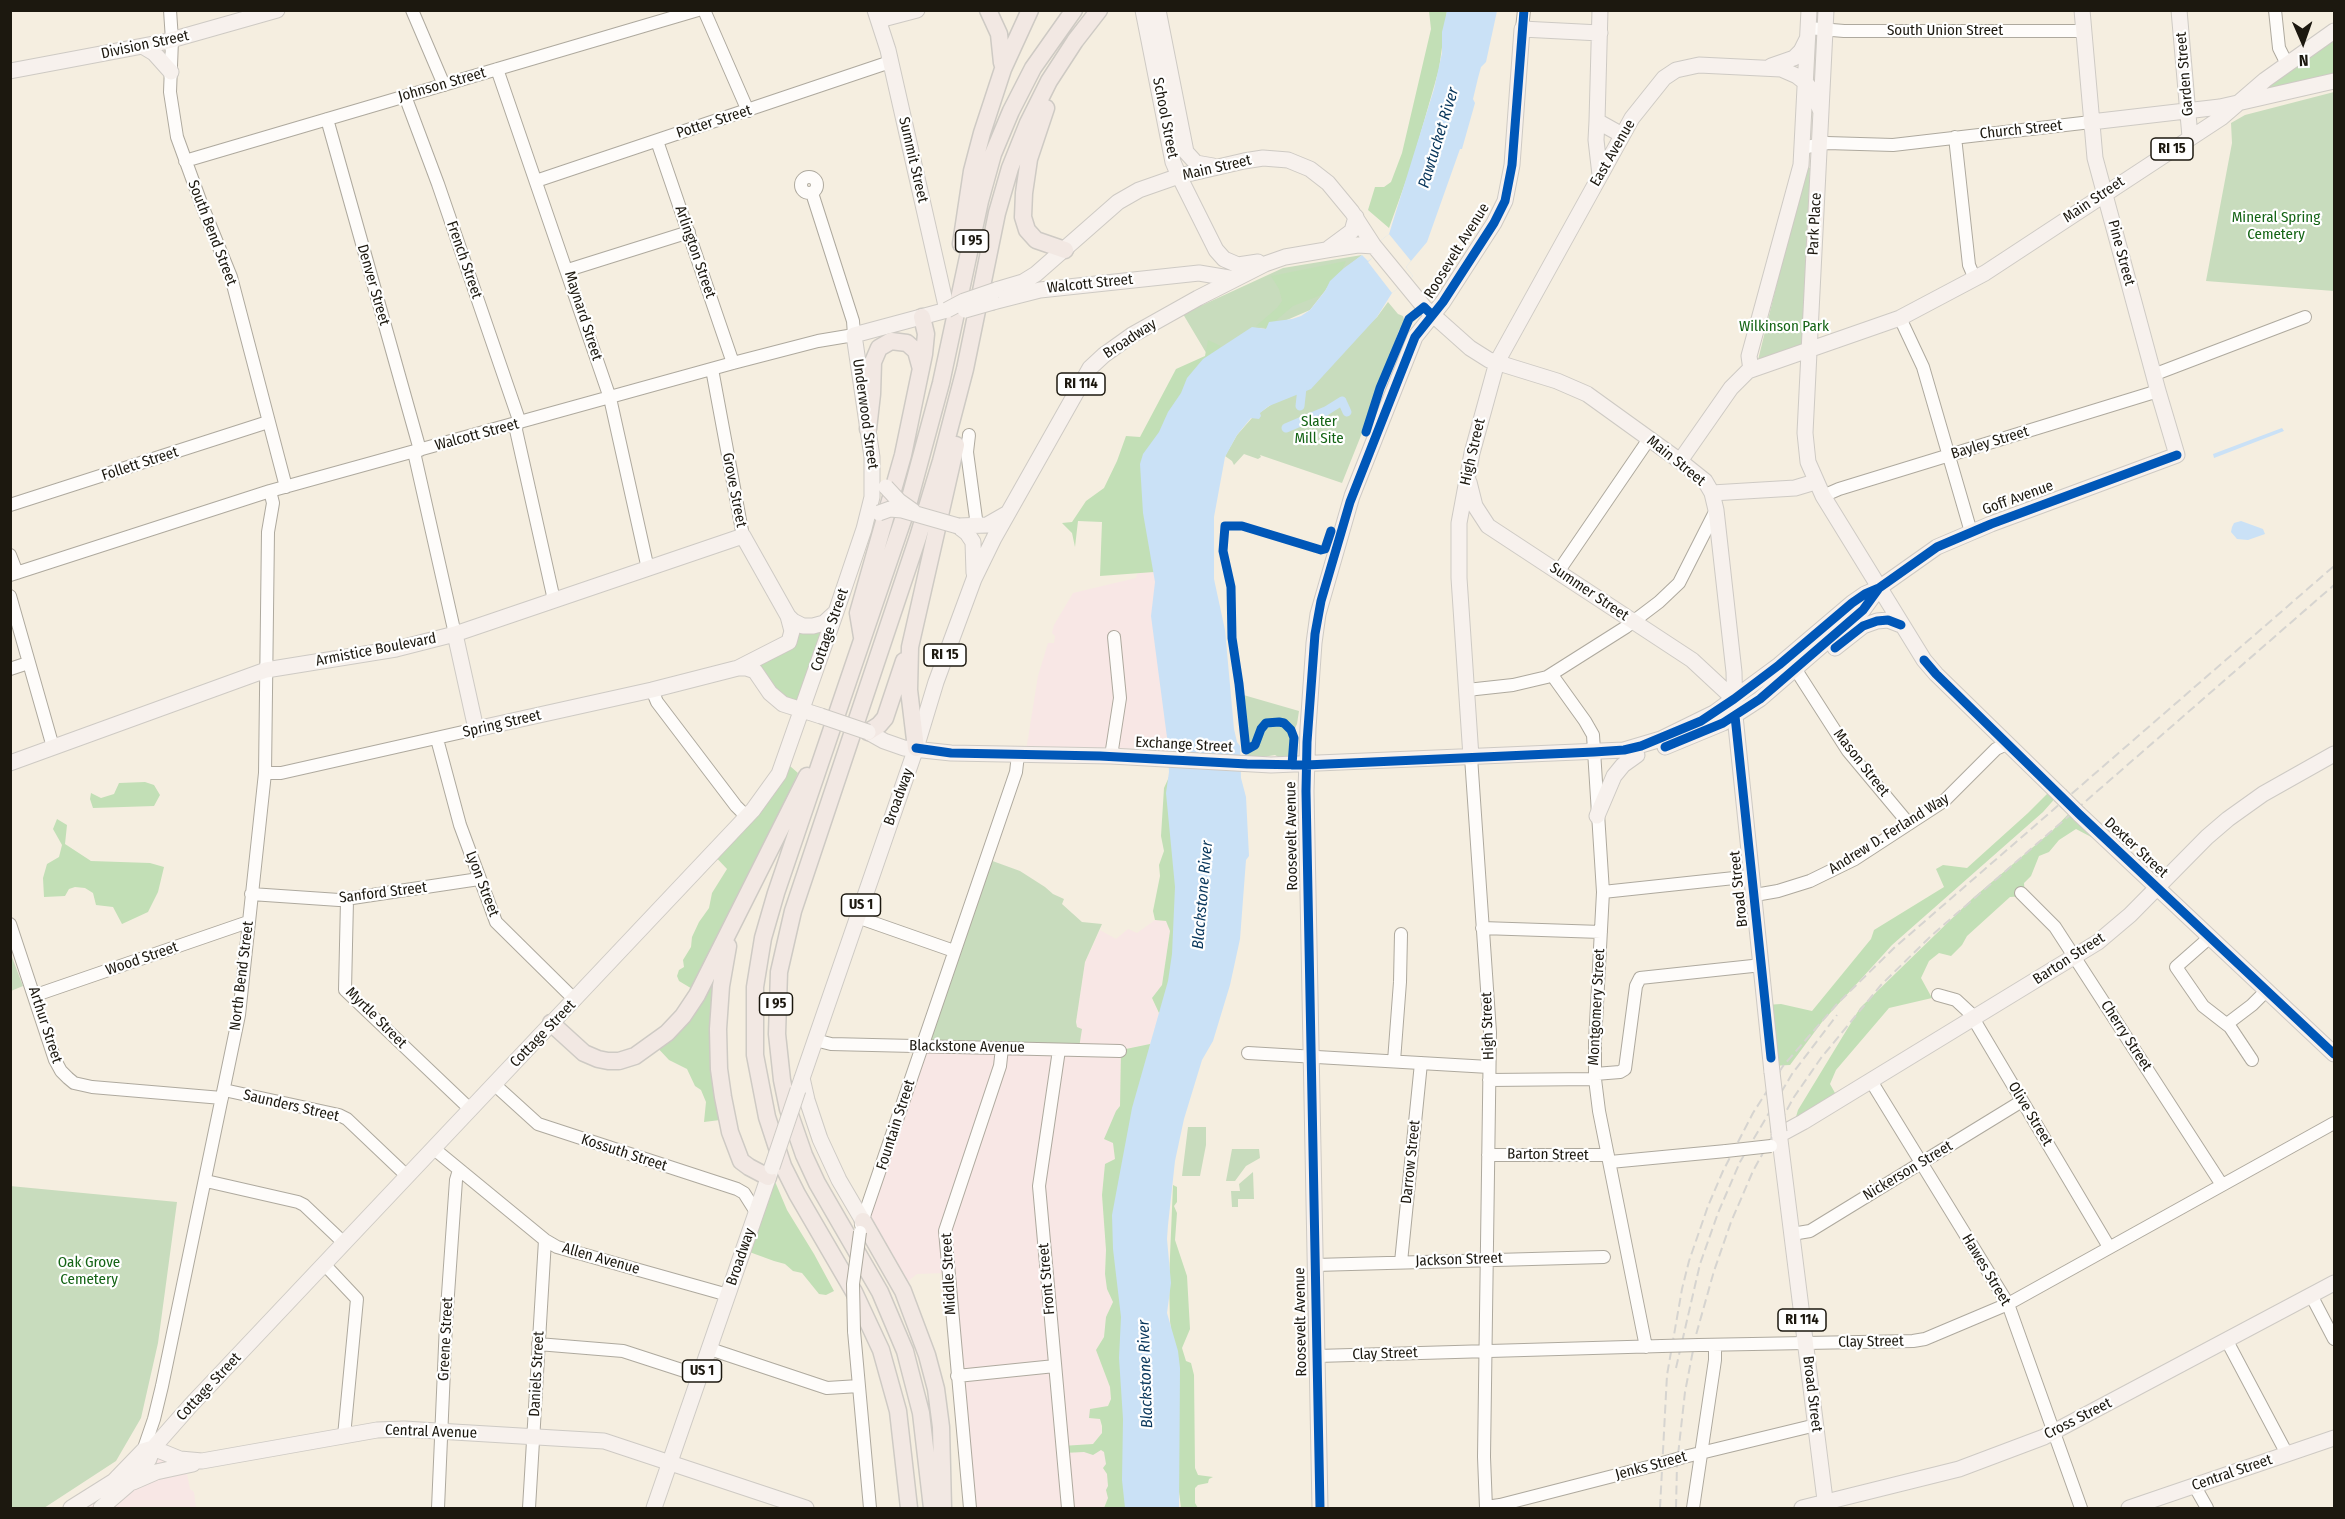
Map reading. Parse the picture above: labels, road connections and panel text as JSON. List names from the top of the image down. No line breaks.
{"streets":{"highway":["I 95","US 1"],"main road":["Division Street","Garden Street","School Street","Church Street","RI 15","East Avenue","Summit Street","Main Street","Park Place","Roosevelt Avenue","Pine Street","Walcott Street","Denver Street","Broadway","RI 114","Underwood Street","High Street","Grove Street","Goff Avenue","Summer Street","Cottage Street","Armistice Boulevard","Spring Street","Exchange Street","Dexter Street","Broad Street","Barton Street","Cross Street","Central Avenue","Central Street"],"street":["South Union Street","Johnson Street","Potter Street","South Bend Street","Arlington Street","French Street","Maynard Street","Bayley Street","Follett Street","Mason Street","Andrew D. Ferland Way","Lyon Street","Sanford Street","Wood Street","North Bend Street","Montgomery Street","Myrtle Street","Arthur Street","Cherry Street","Blackstone Avenue","Saunders Street","Olive Street","Fountain Street","Kossuth Street","Darrow Street","Nickerson Street","Allen Avenue","Jackson Street","Hawes Street","Middle Street","Front Street","Greene Street","Clay Street","Daniels Street","Jenks Street"]},"crossings":[["South Union Street","Park Place"],["South Union Street","Pine Street"],["Division Street","South Bend Street"],["Garden Street","Church Street"],["Garden Street","Main Street"],["Johnson Street","South Bend Street"],["Johnson Street","French Street"],["Johnson Street","Denver Street"],["Johnson Street","Maynard Street"],["School Street","Main Street"],["Potter Street","Summit Street"],["Potter Street","Arlington Street"],["Potter Street","Maynard Street"],["Church Street","RI 15"],["Church Street","Main Street"],["Church Street","Park Place"],["Church Street","Pine Street"],["RI 15","Main Street"],["East Avenue","Main Street"],["East Avenue","Park Place"],["East Avenue","High Street"],["Summit Street","Walcott Street"],["Main Street","Park Place"],["Main Street","Roosevelt Avenue"],["Main Street","Pine Street"],["Main Street","Walcott Street"],["Main Street","Broadway"],["Main Street","Bayley Street"],["Main Street","High Street"],["Main Street","Dexter Street"],["Main Street","Broad Street"],["South Bend Street","Walcott Street"],["South Bend Street","Follett Street"],["I 95","US 1"],["Roosevelt Avenue","Exchange Street"],["Roosevelt Avenue","Jackson Street"],["Roosevelt Avenue","Clay Street"],["Arlington Street","Walcott Street"],["Pine Street","Bayley Street"],["Pine Street","Goff Avenue"],["French Street","Walcott Street"],["French Street","Armistice Boulevard"],["Walcott Street","Denver Street"],["Walcott Street","Maynard Street"],["Walcott Street","Broadway"],["Walcott Street","Underwood Street"],["Walcott Street","Grove Street"],["Walcott Street","North Bend Street"],["Denver Street","Armistice Boulevard"],["Denver Street","Spring Street"],["Maynard Street","Armistice Boulevard"],["Broadway","Exchange Street"],["Broadway","US 1"],["Broadway","Blackstone Avenue"],["Broadway","Kossuth Street"],["Broadway","Allen Avenue"],["Broadway","Central Avenue"],["Underwood Street","Cottage Street"],["Bayley Street","Dexter Street"],["High Street","Summer Street"],["High Street","Exchange Street"],["High Street","Barton Street"],["High Street","Jackson Street"],["High Street","Clay Street"],["High Street","Jenks Street"],["Grove Street","Armistice Boulevard"],["Grove Street","Spring Street"],["Goff Avenue","Summer Street"],["Goff Avenue","Exchange Street"],["Goff Avenue","Mason Street"],["Goff Avenue","Dexter Street"],["Goff Avenue","Broad Street"],["Summer Street","Exchange Street"],["Summer Street","Broad Street"],["Cottage Street","Exchange Street"],["Cottage Street","Lyon Street"],["Cottage Street","North Bend Street"],["Cottage Street","Myrtle Street"],["Cottage Street","Saunders Street"],["Cottage Street","Kossuth Street"],["Cottage Street","Allen Avenue"],["Cottage Street","Central Avenue"],["Armistice Boulevard","North Bend Street"],["Spring Street","Exchange Street"],["Spring Street","Lyon Street"],["Spring Street","North Bend Street"],["Exchange Street","Broad Street"],["Exchange Street","US 1"],["Exchange Street","Montgomery Street"],["Exchange Street","Fountain Street"],["Mason Street","Andrew D. Ferland Way"],["Andrew D. Ferland Way","Dexter Street"],["Andrew D. Ferland Way","Broad Street"],["Dexter Street","Barton Street"],["Lyon Street","Sanford Street"],["Broad Street","Barton Street"],["Broad Street","Nickerson Street"],["Broad Street","Clay Street"],["Broad Street","Cross Street"],["Broad Street","Jenks Street"],["Sanford Street","North Bend Street"],["Sanford Street","Myrtle Street"],["Wood Street","North Bend Street"],["Wood Street","Arthur Street"],["Barton Street","Montgomery Street"],["Barton Street","Cherry Street"],["Barton Street","Olive Street"],["Barton Street","Hawes Street"],["North Bend Street","Arthur Street"],["North Bend Street","Saunders Street"],["North Bend Street","Central Avenue"],["Montgomery Street","Clay Street"],["Arthur Street","Saunders Street"],["Cherry Street","Clay Street"],["Blackstone Avenue","Fountain Street"],["Blackstone Avenue","Middle Street"],["Blackstone Avenue","Front Street"],["Olive Street","Nickerson Street"],["Olive Street","Clay Street"],["Darrow Street","Jackson Street"],["Nickerson Street","Hawes Street"],["Allen Avenue","Greene Street"],["Allen Avenue","Daniels Street"],["Hawes Street","Clay Street"],["Hawes Street","Cross Street"],["Greene Street","Central Avenue"],["Daniels Street","Central Avenue"]],"water":["Pawtucket River","Blackstone River"],"parks":["Mineral Spring Cemetery","Wilkinson Park","Slater Mill Site","Oak Grove Cemetery"],"north":"bottom"}
